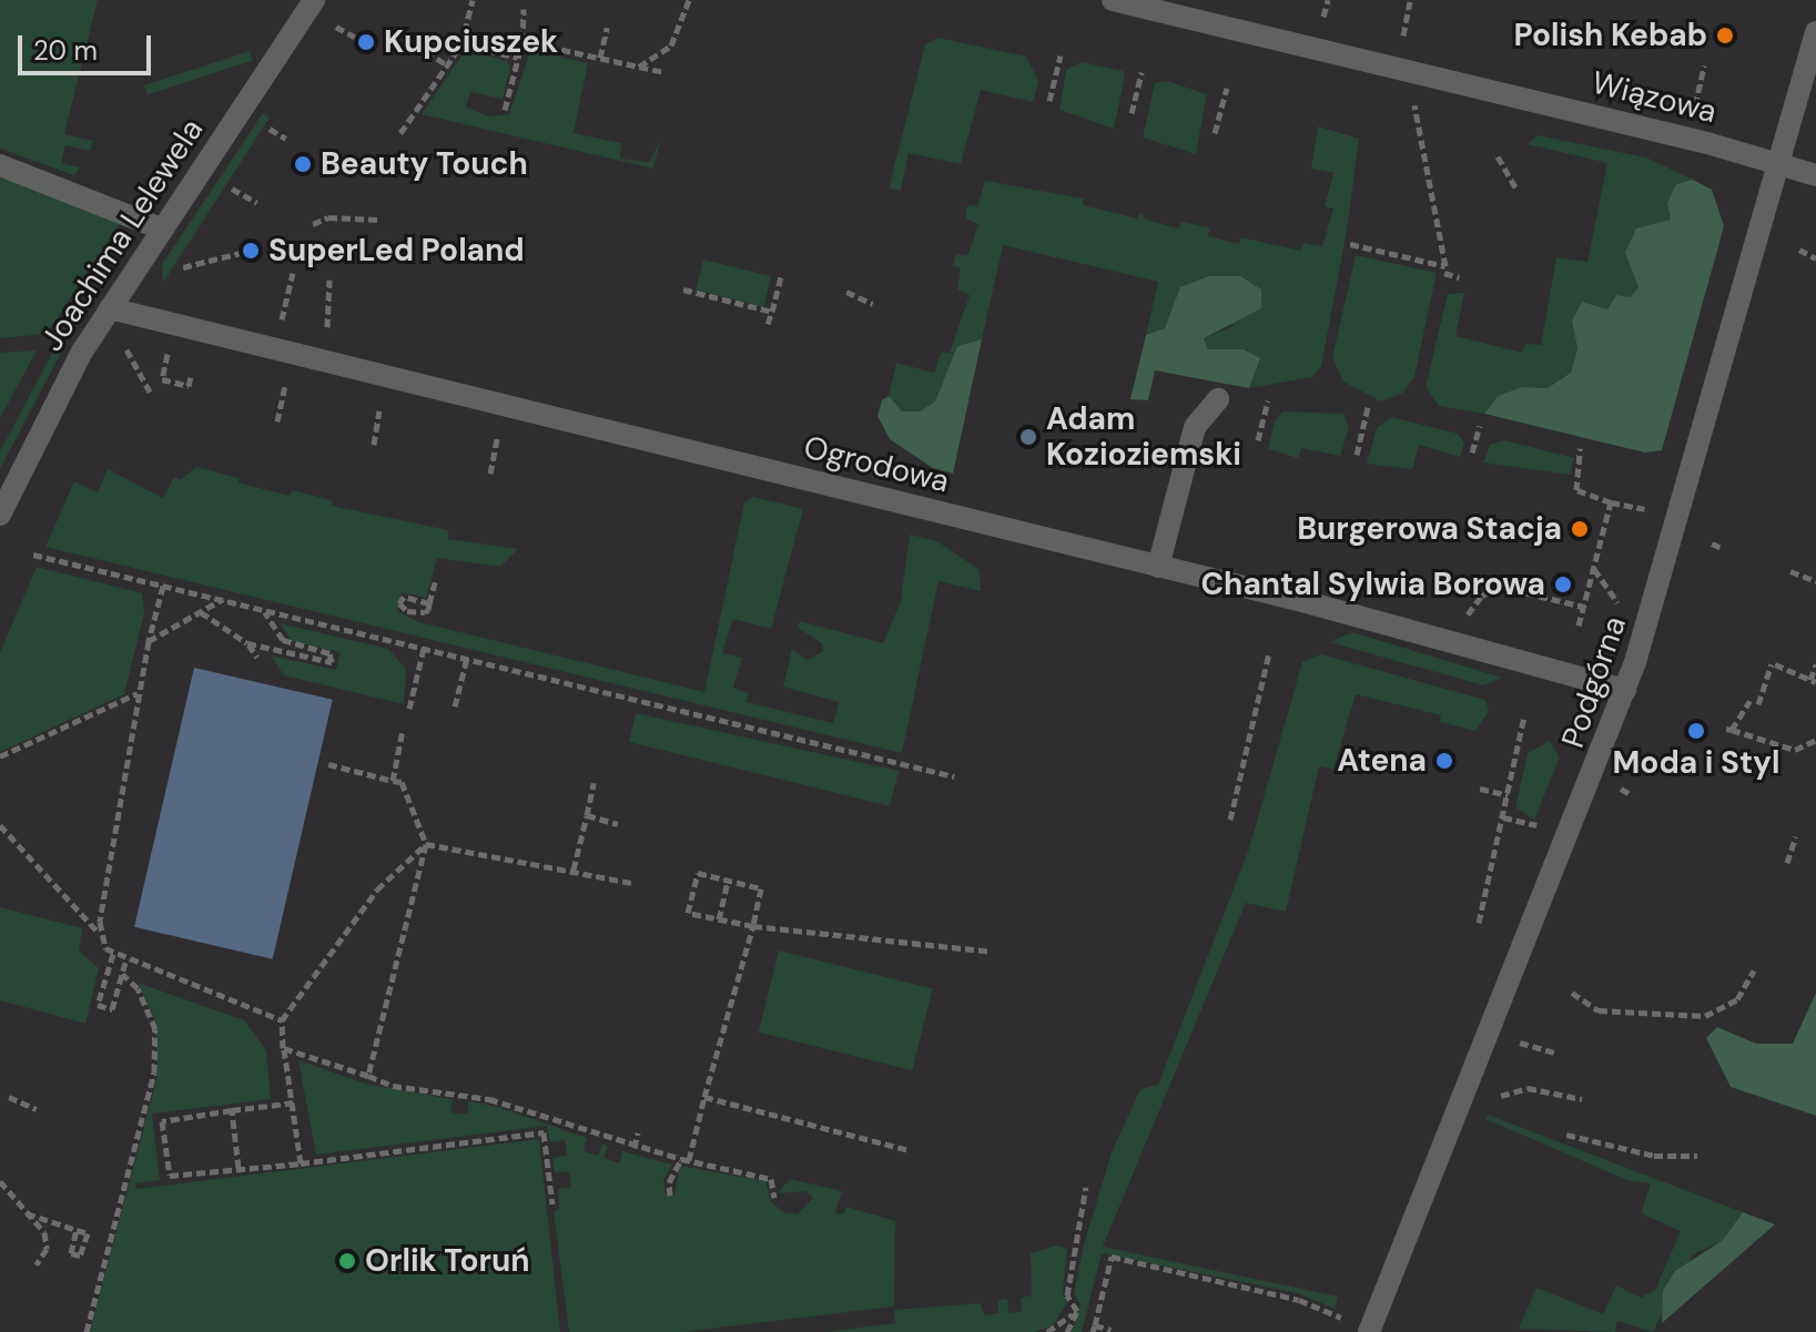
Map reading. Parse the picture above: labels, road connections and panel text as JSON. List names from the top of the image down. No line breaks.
{"streets":{"street":["Wiązowa","Joachima Lelewela","Ogrodowa","Podgórna"]},"crossings":[["Wiązowa","Podgórna"],["Joachima Lelewela","Ogrodowa"],["Ogrodowa","Podgórna"]],"places":["Polish Kebab","Kupciuszek","Beauty Touch","SuperLed Poland","Adam Kozioziemski","Burgerowa Stacja","Chantal Sylwia Borowa","Moda i Styl","Atena","Orlik Toruń"],"scale_bar":"20 m"}
